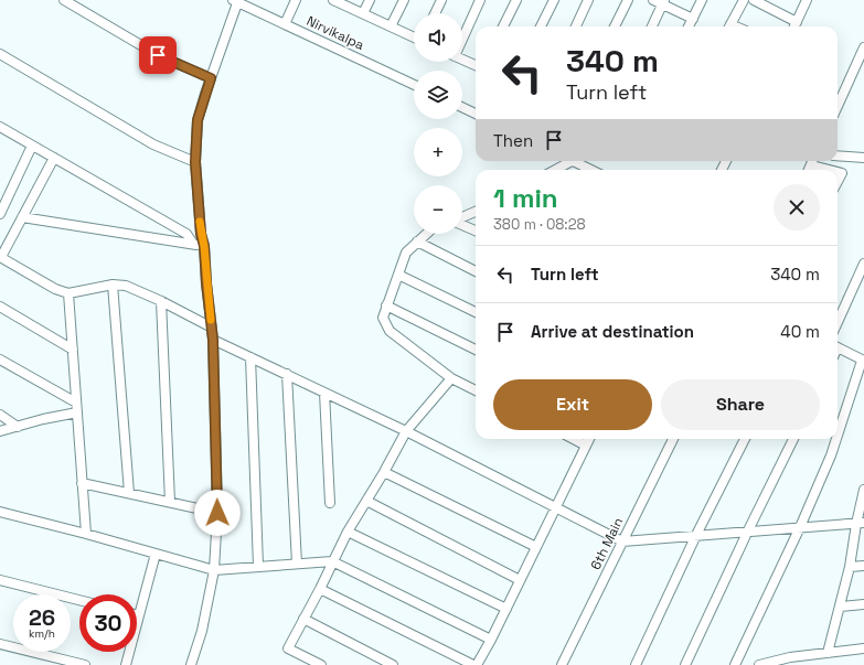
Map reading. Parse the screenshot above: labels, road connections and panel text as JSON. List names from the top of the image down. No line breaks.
{"streets":{"street":["Nirvikalpa","6th Main"]},"page":{"map_buttons":["+","−"],"turn":["340 m","Turn left"],"then":"Then","heading":["1 min","380 m · 08:28"],"list":[{"name":"Turn left","value":"340 m"},{"name":"Arrive at destination","value":"40 m"}],"buttons":["Exit","Share"],"speed":"26 km/h","limit":"30"}}
